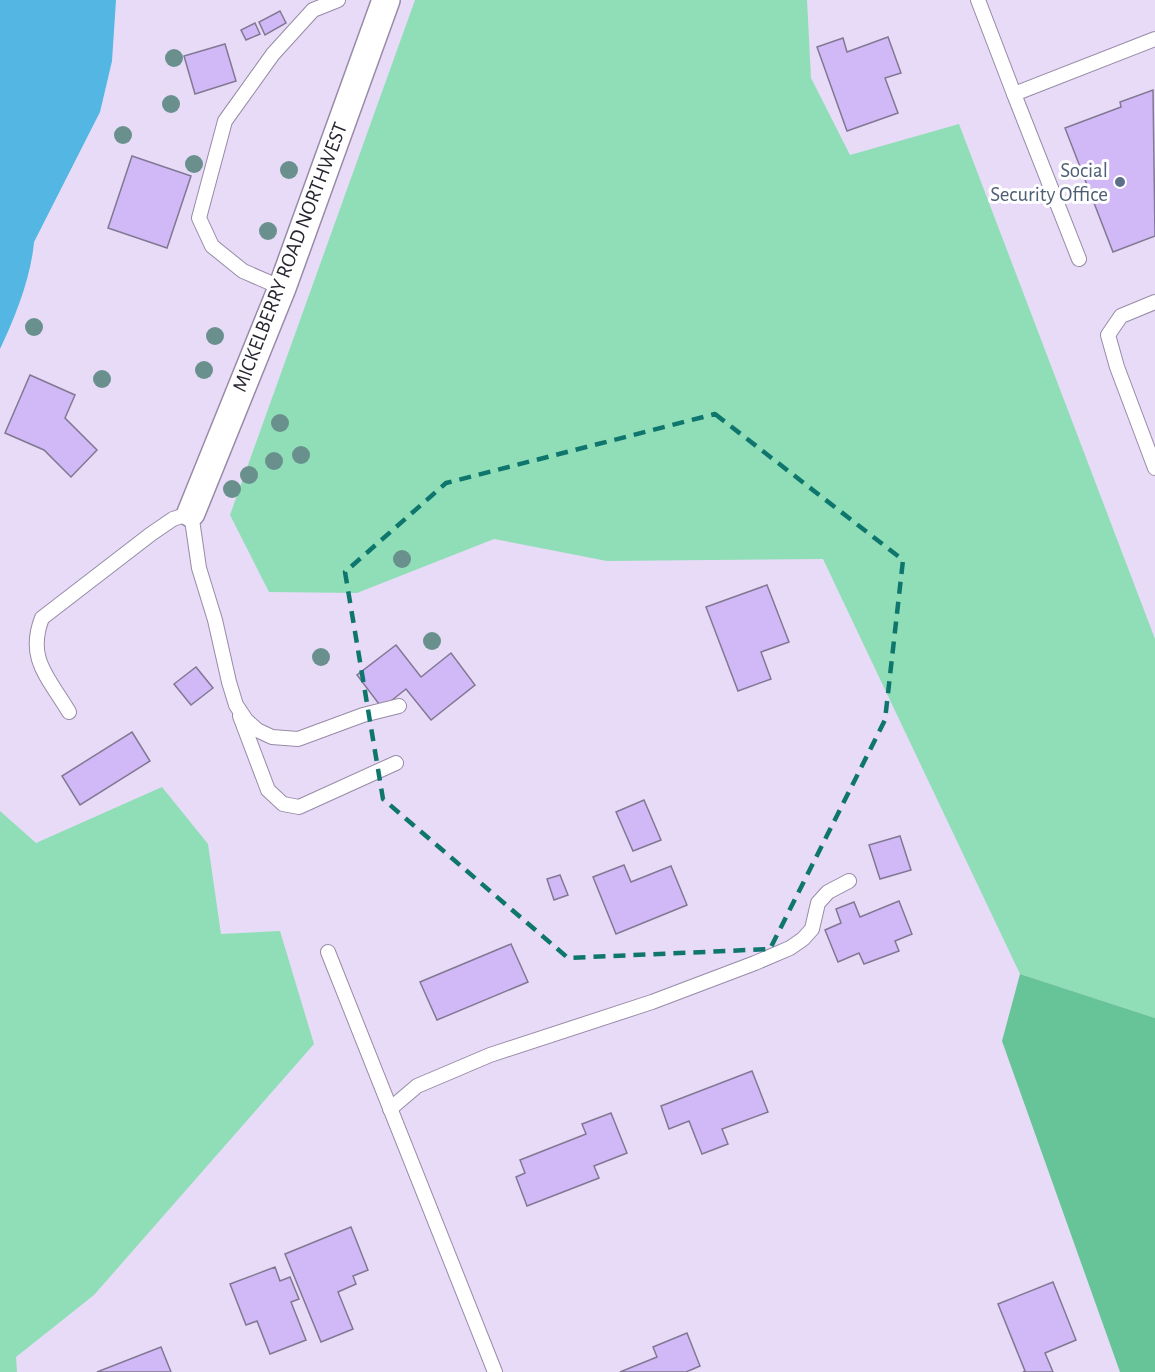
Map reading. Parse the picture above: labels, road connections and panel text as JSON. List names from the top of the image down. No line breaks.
{"streets":{"street":["MICKELBERRY ROAD NORTHWEST"]},"places":["Social Security Office"]}
